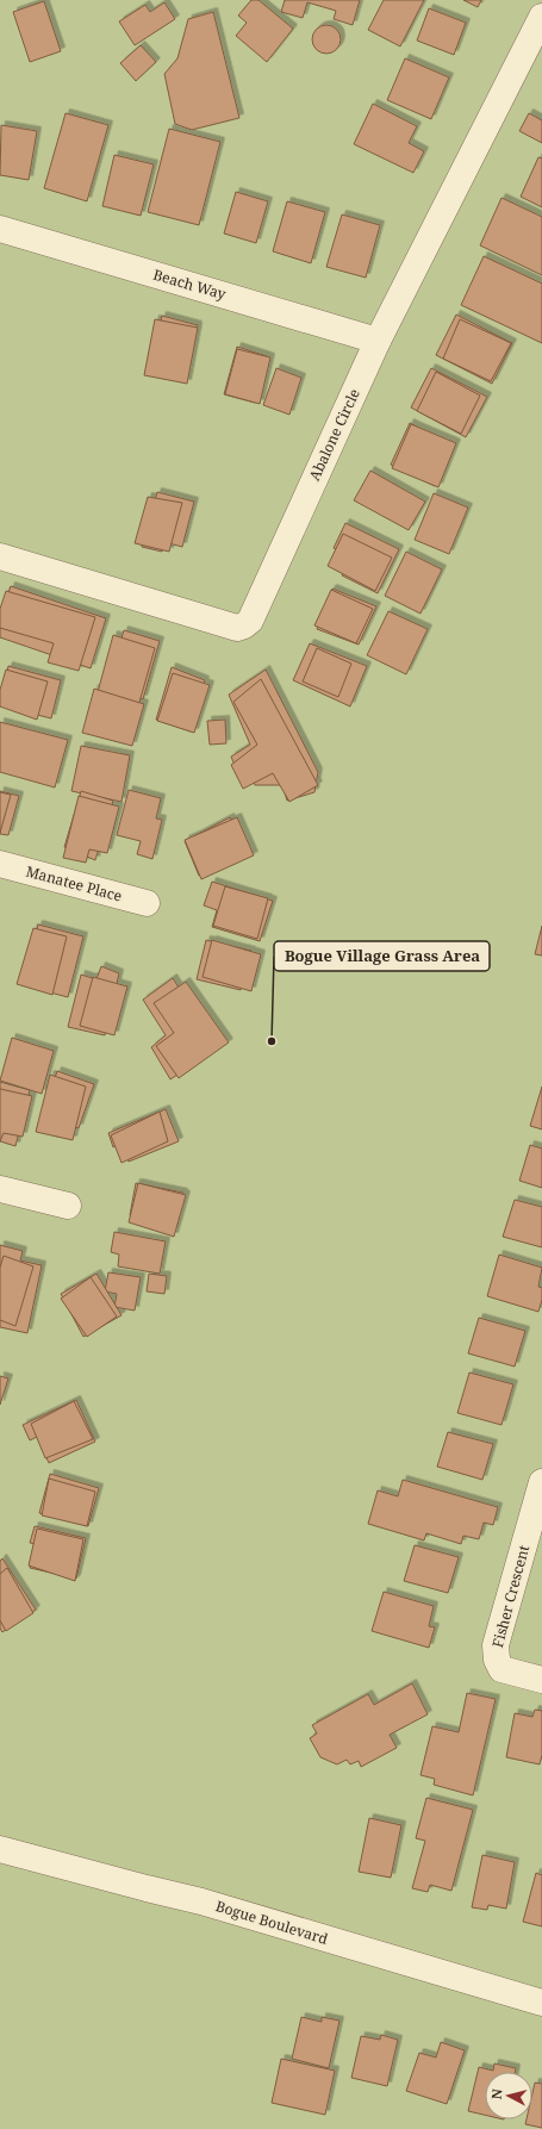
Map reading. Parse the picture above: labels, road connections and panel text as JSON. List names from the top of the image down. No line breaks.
{"streets":{"street":["Beach Way","Abalone Circle","Manatee Place","Fisher Crescent","Bogue Boulevard"]},"crossings":[["Beach Way","Abalone Circle"]],"places":["Bogue Village Grass Area"],"north":"left"}
